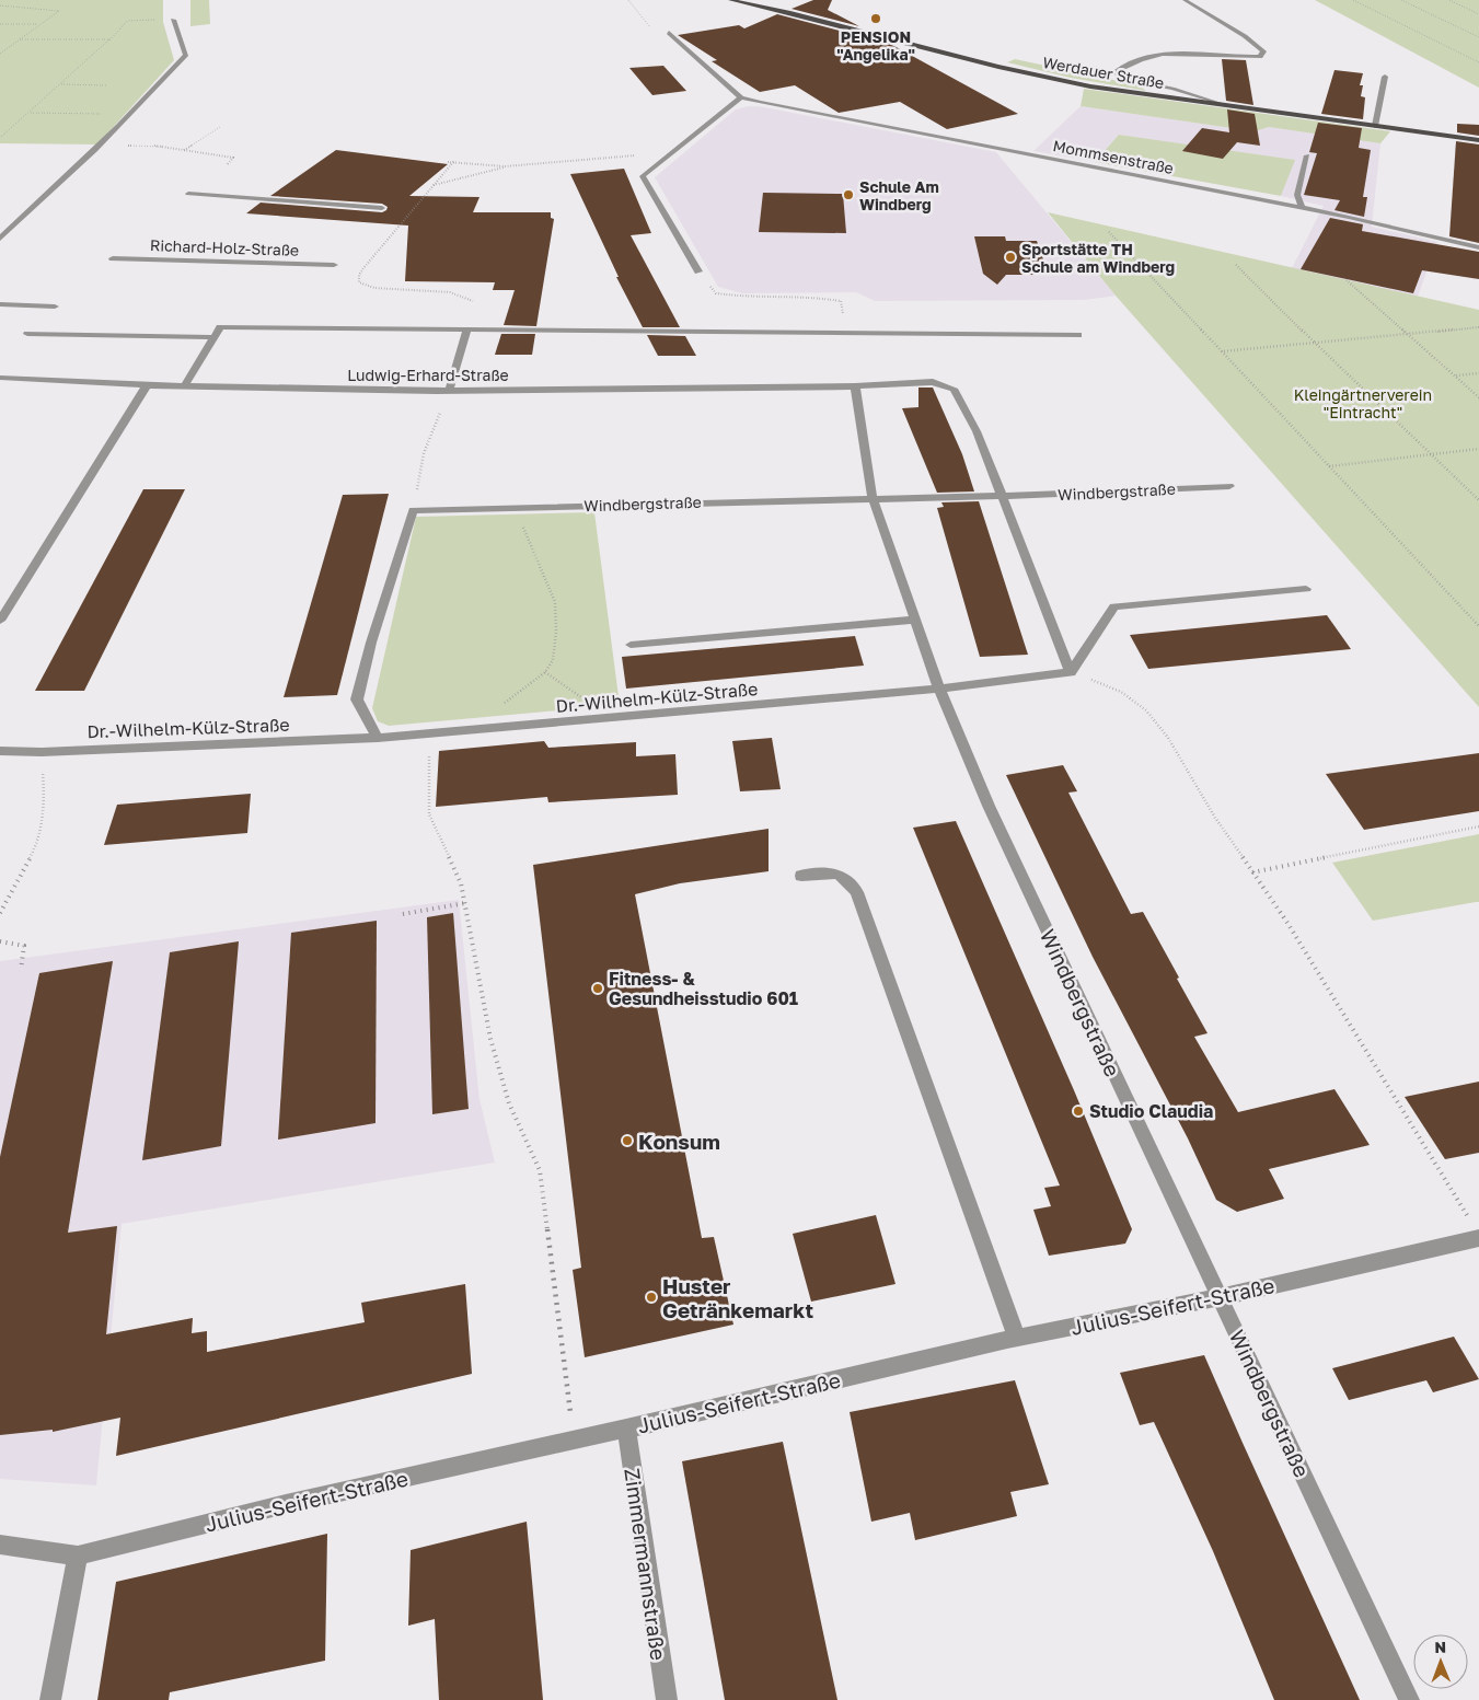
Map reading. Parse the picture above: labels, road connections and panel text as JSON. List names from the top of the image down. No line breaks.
{"streets":{"main road":["Werdauer Straße"],"street":["Mommsenstraße","Richard-Holz-Straße","Ludwig-Erhard-Straße","Windbergstraße","Dr.-Wilhelm-Külz-Straße","Julius-Seifert-Straße","Zimmermannstraße"]},"crossings":[["Ludwig-Erhard-Straße","Windbergstraße"],["Windbergstraße","Dr.-Wilhelm-Külz-Straße"],["Windbergstraße","Julius-Seifert-Straße"],["Julius-Seifert-Straße","Zimmermannstraße"]],"parks":["Kleingärtnerverein \"Eintracht\""],"places":["PENSION \"Angelika\"","Schule Am Windberg","Sportstätte TH Schule am Windberg","Fitness- & Gesundheisstudio 601","Studio Claudia","Konsum","Huster Getränkemarkt"],"north":"top"}
